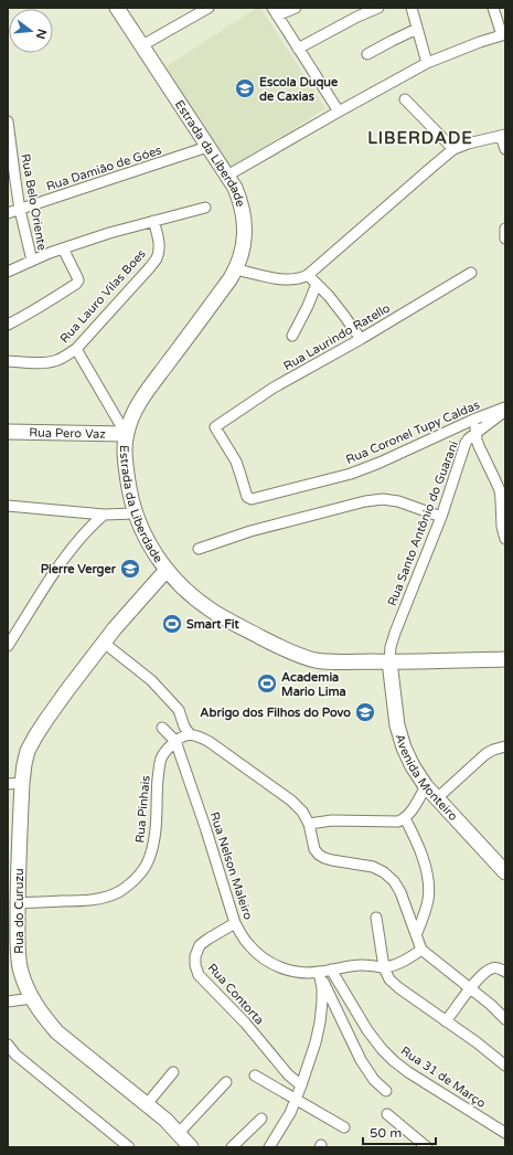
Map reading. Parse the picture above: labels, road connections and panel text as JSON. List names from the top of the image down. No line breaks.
{"streets":{"main road":["Estrada da Liberdade","Rua Pero Vaz","Avenida Monteiro","Rua do Curuzu"],"street":["Rua Damião de Góes","Rua Belo Oriente","Rua Lauro Vilas Boes","Rua Laurindo Ratello","Rua Coronel Tupy Caldas","Rua Santo Antônio do Guarani","Rua Pinhais","Rua Nelson Maleiro","Rua Contorta","Rua 31 de Março"]},"crossings":[["Estrada da Liberdade","Rua Damião de Góes"],["Estrada da Liberdade","Rua Pero Vaz"],["Estrada da Liberdade","Rua Santo Antônio do Guarani"],["Estrada da Liberdade","Avenida Monteiro"],["Estrada da Liberdade","Rua do Curuzu"],["Rua Damião de Góes","Rua Belo Oriente"],["Rua Laurindo Ratello","Rua Coronel Tupy Caldas"],["Rua Santo Antônio do Guarani","Avenida Monteiro"],["Rua Pinhais","Rua Nelson Maleiro"],["Rua Pinhais","Rua do Curuzu"],["Rua Nelson Maleiro","Rua Contorta"],["Rua Nelson Maleiro","Rua 31 de Março"]],"districts":["LIBERDADE"],"places":{"school or university":["Escola Duque de Caxias","Pierre Verger","Abrigo dos Filhos do Povo"],"sports":["Smart Fit","Academia Mario Lima"]},"scale_bar":"50 m","north":"right"}
